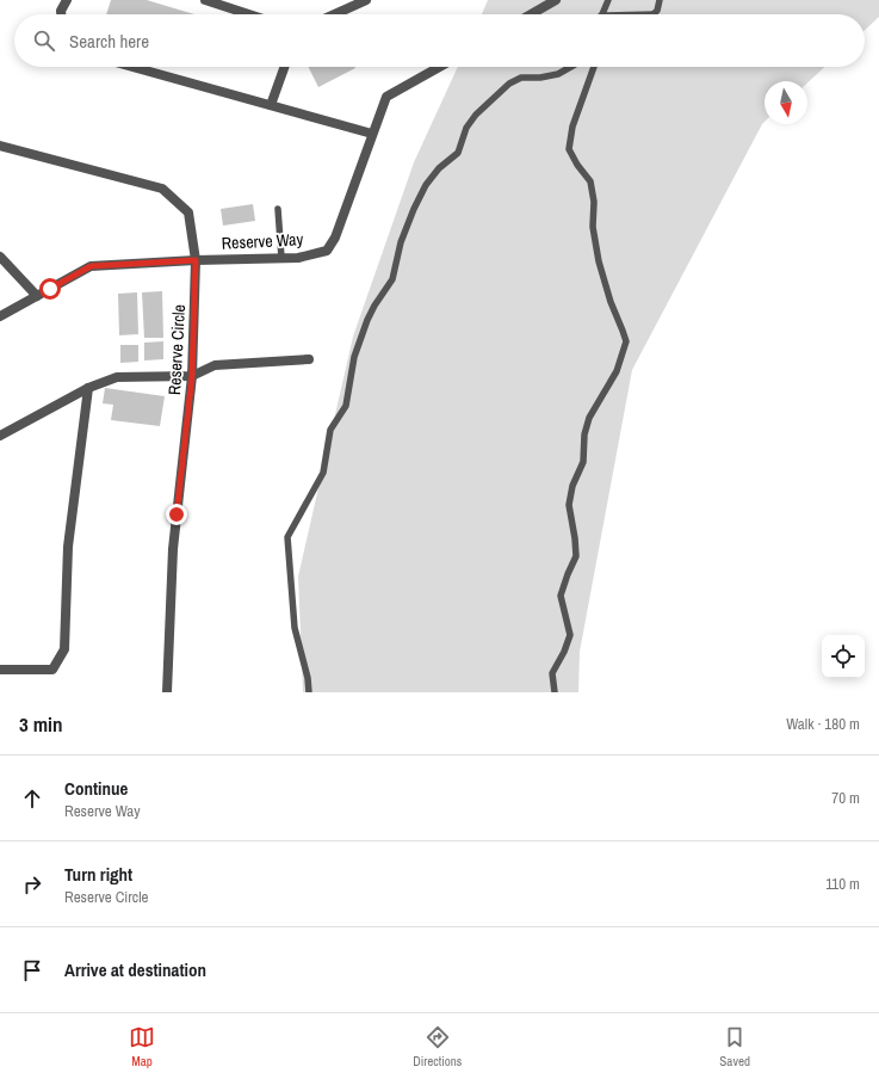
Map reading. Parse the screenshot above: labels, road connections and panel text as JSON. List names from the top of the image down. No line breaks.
{"streets":{"street":["Reserve Way","Reserve Circle"]},"crossings":[["Reserve Way","Reserve Circle"]],"north":"bottom","page":{"search":"Search here","heading":["3 min","Walk · 180 m"],"list":[["Continue","Reserve Way","70 m"],["Turn right","Reserve Circle","110 m"],"Arrive at destination"],"nav":["Map","Directions","Saved"]}}
